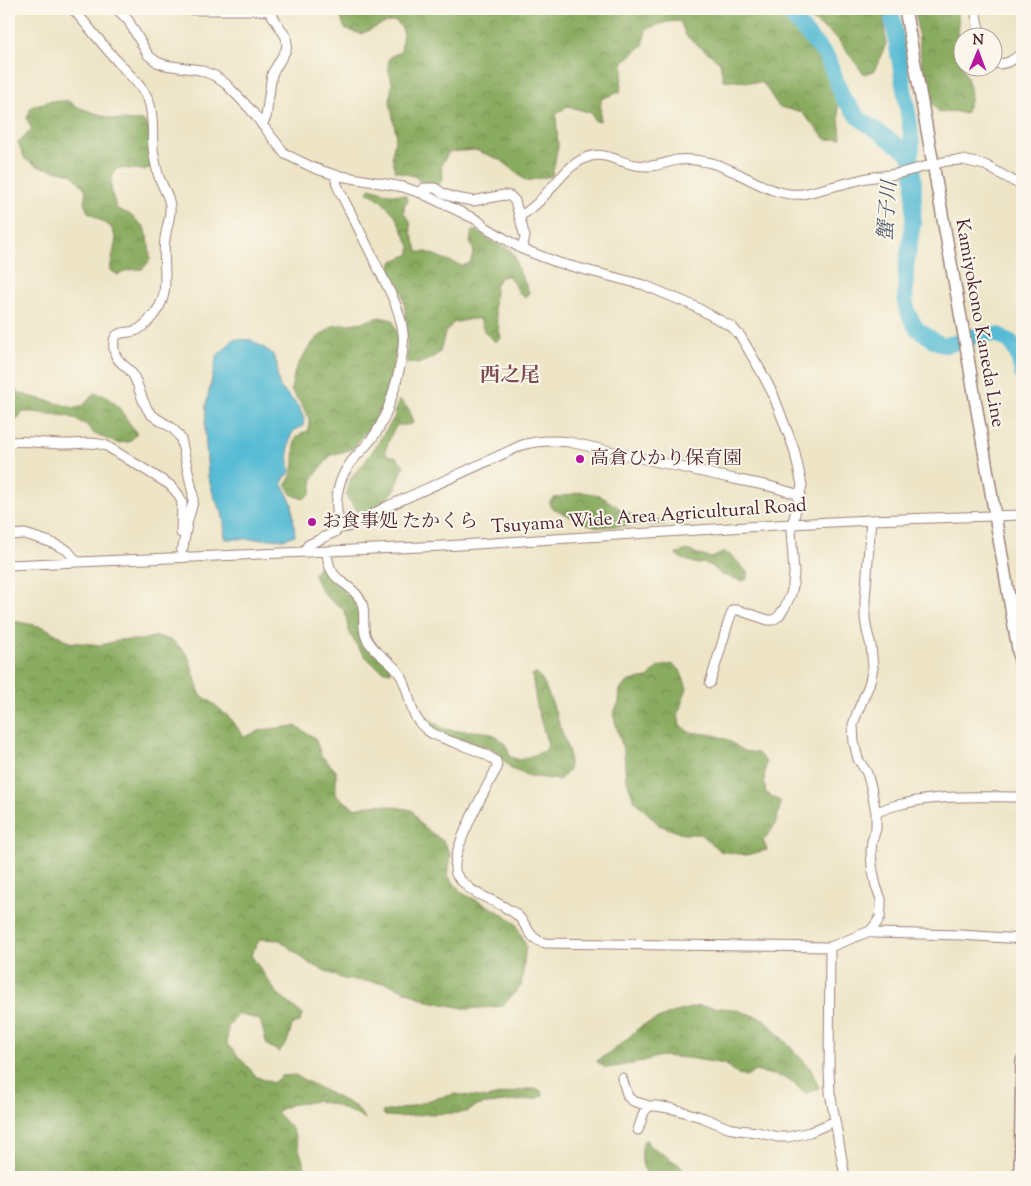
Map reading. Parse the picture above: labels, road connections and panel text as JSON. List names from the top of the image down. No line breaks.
{"streets":{"main road":["Kamiyokono Kaneda Line"],"street":["Tsuyama Wide Area Agricultural Road"]},"crossings":[["Kamiyokono Kaneda Line","Tsuyama Wide Area Agricultural Road"]],"districts":["西之尾"],"water":["蟹子川"],"places":["高倉ひかり保育園","お食事処 たかくら"],"north":"top"}
